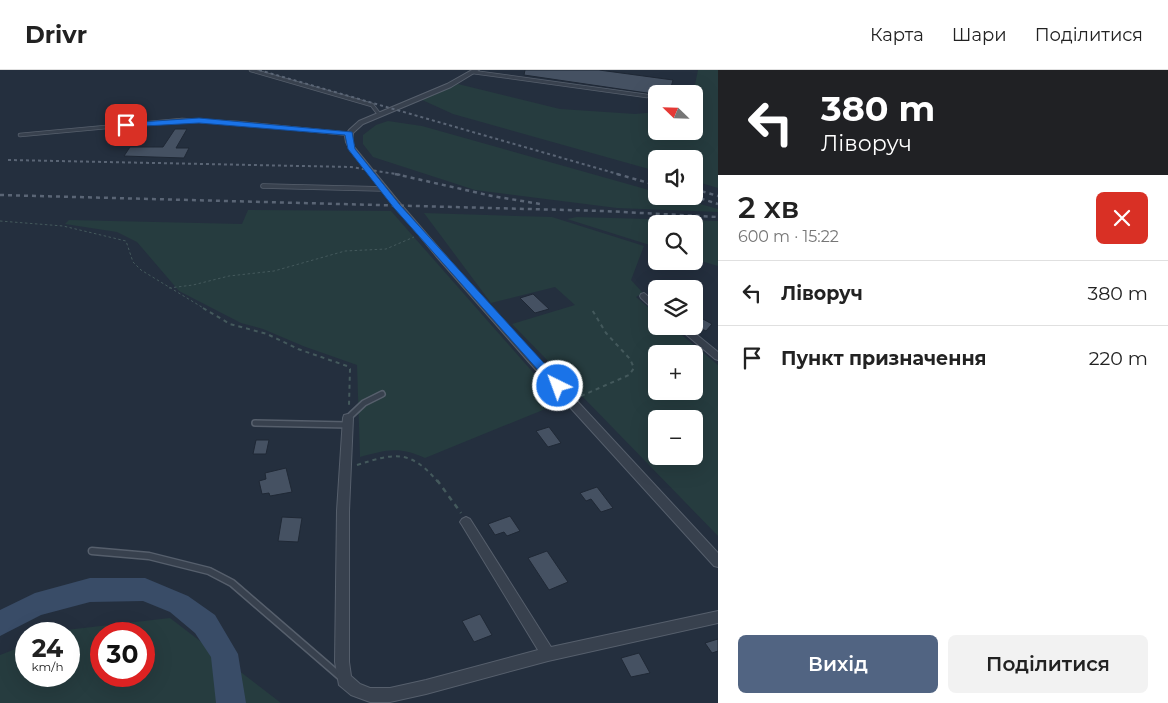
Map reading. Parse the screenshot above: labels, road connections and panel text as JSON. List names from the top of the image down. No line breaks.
{"north":"top left","page":{"header":"Drivr","nav":["Карта","Шари","Поділитися"],"turn":["380 m","Ліворуч"],"map_buttons":["+","−"],"heading":["2 хв","600 m · 15:22"],"list":[{"name":"Ліворуч","value":"380 m"},{"name":"Пункт призначення","value":"220 m"}],"speed":"24 km/h","limit":"30","buttons":["Вихід","Поділитися"]}}
